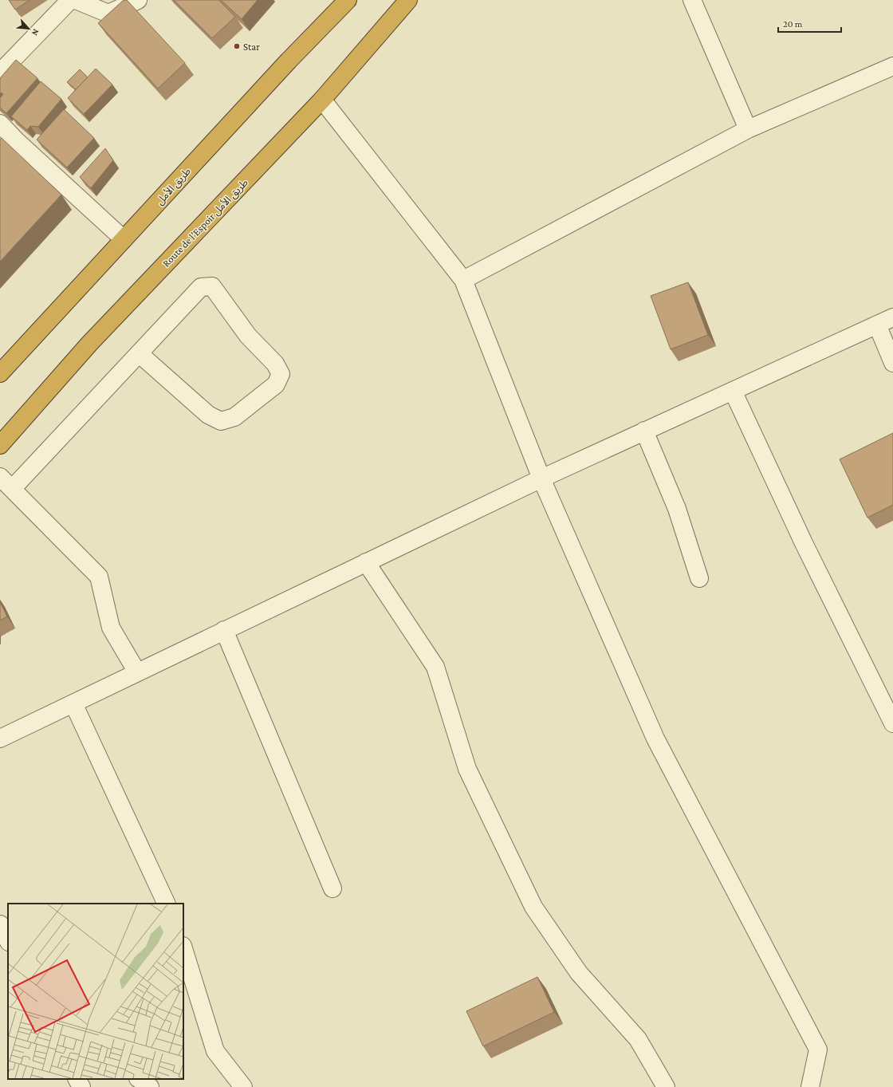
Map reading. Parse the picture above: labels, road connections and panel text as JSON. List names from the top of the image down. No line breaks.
{"streets":{"highway":["طريق الأمل","Route de l’Espoir طريق الأمل"]},"places":["Star"],"scale_bar":"20 m","north":"bottom right"}
